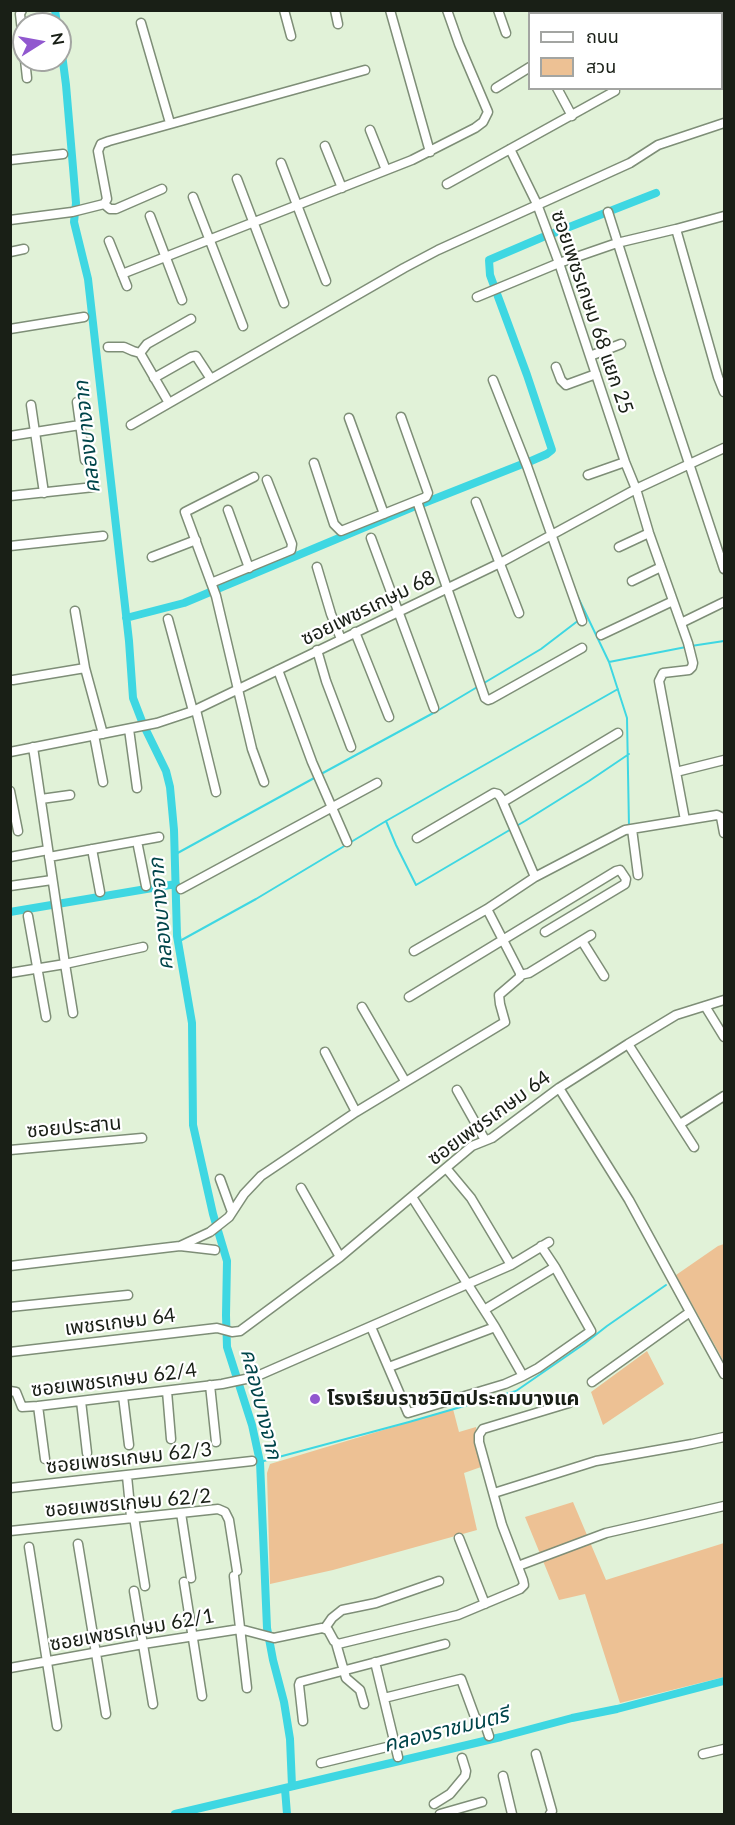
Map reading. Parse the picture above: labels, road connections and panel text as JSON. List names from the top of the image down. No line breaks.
{"streets":{"street":["ซอยเพชรเกษม 68 แยก 25","ซอยเพชรเกษม 68","ซอยเพชรเกษม 64","ซอยประสาน","เพชรเกษม 64","ซอยเพชรเกษม 62/4","ซอยเพชรเกษม 62/3","ซอยเพชรเกษม 62/2","ซอยเพชรเกษม 62/1"]},"crossings":[["ซอยเพชรเกษม 68 แยก 25","ซอยเพชรเกษม 68"],["ซอยเพชรเกษม 64","เพชรเกษม 64"],["ซอยเพชรเกษม 62/2","ซอยเพชรเกษม 62/1"]],"water":["คลองบางจาก","คลองราชมนตรี"],"places":["โรงเรียนราชวินิตประถมบางแค"],"legend":["ถนน","สวน"],"north":"right"}
